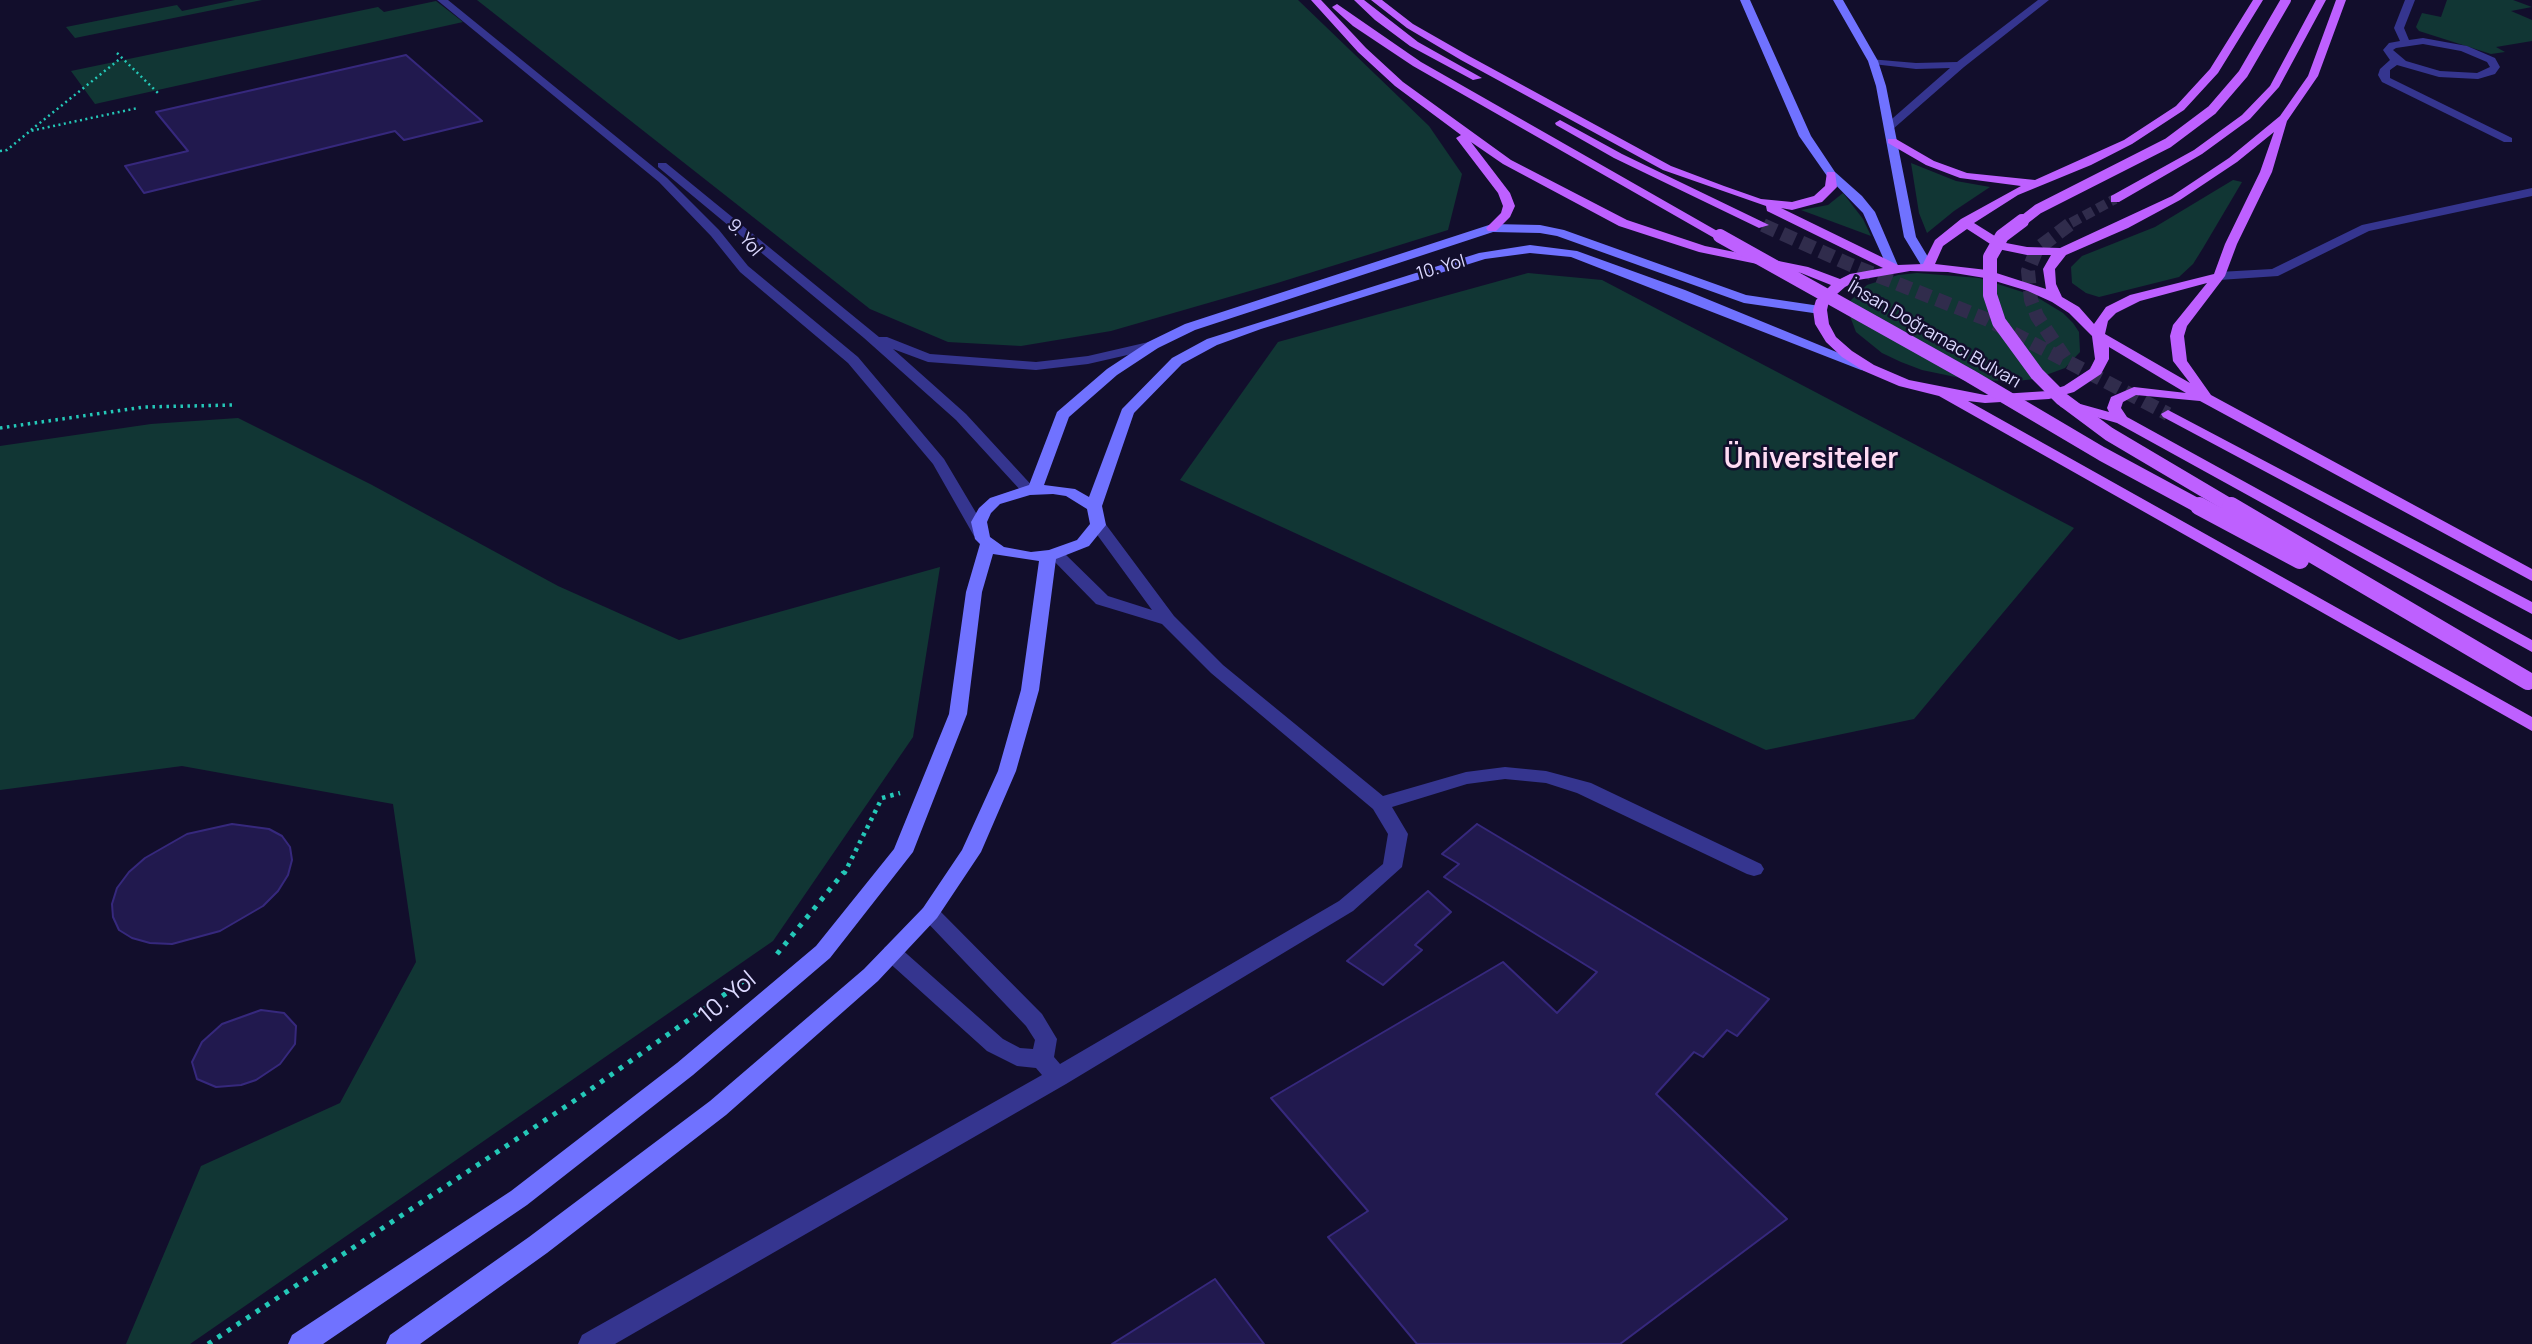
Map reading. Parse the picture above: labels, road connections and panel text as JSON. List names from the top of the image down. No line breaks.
{"streets":{"main road":["İhsan Doğramacı Bulvarı"],"street":["9. Yol","10. Yol"]},"crossings":[["9. Yol","10. Yol"]],"districts":["Üniversiteler"]}
